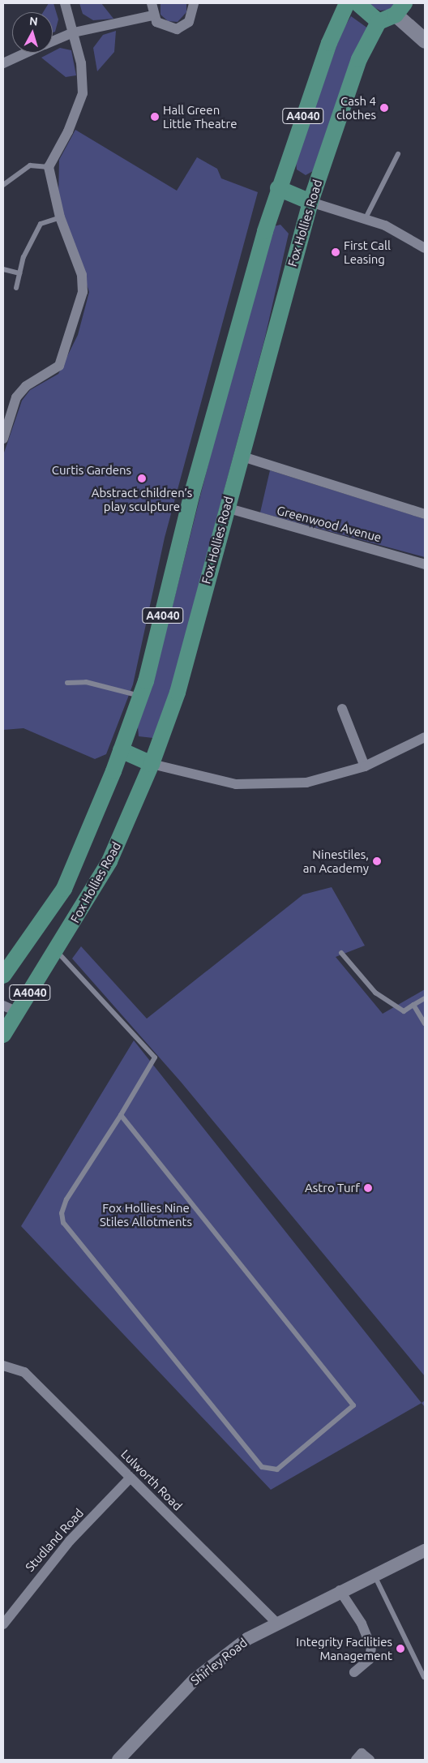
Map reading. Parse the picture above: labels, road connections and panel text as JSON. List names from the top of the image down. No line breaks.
{"streets":{"main road":["A4040","Fox Hollies Road"],"street":["Greenwood Avenue","Lulworth Road","Studland Road","Shirley Road"]},"crossings":[["Fox Hollies Road","Greenwood Avenue"],["Lulworth Road","Studland Road"],["Lulworth Road","Shirley Road"]],"parks":["Curtis Gardens","Fox Hollies Nine Stiles Allotments"],"places":["Cash 4 clothes","Hall Green Little Theatre","First Call Leasing","Abstract children’s play sculpture","Ninestiles, an Academy","Astro Turf","Integrity Facilities Management"],"north":"top"}
